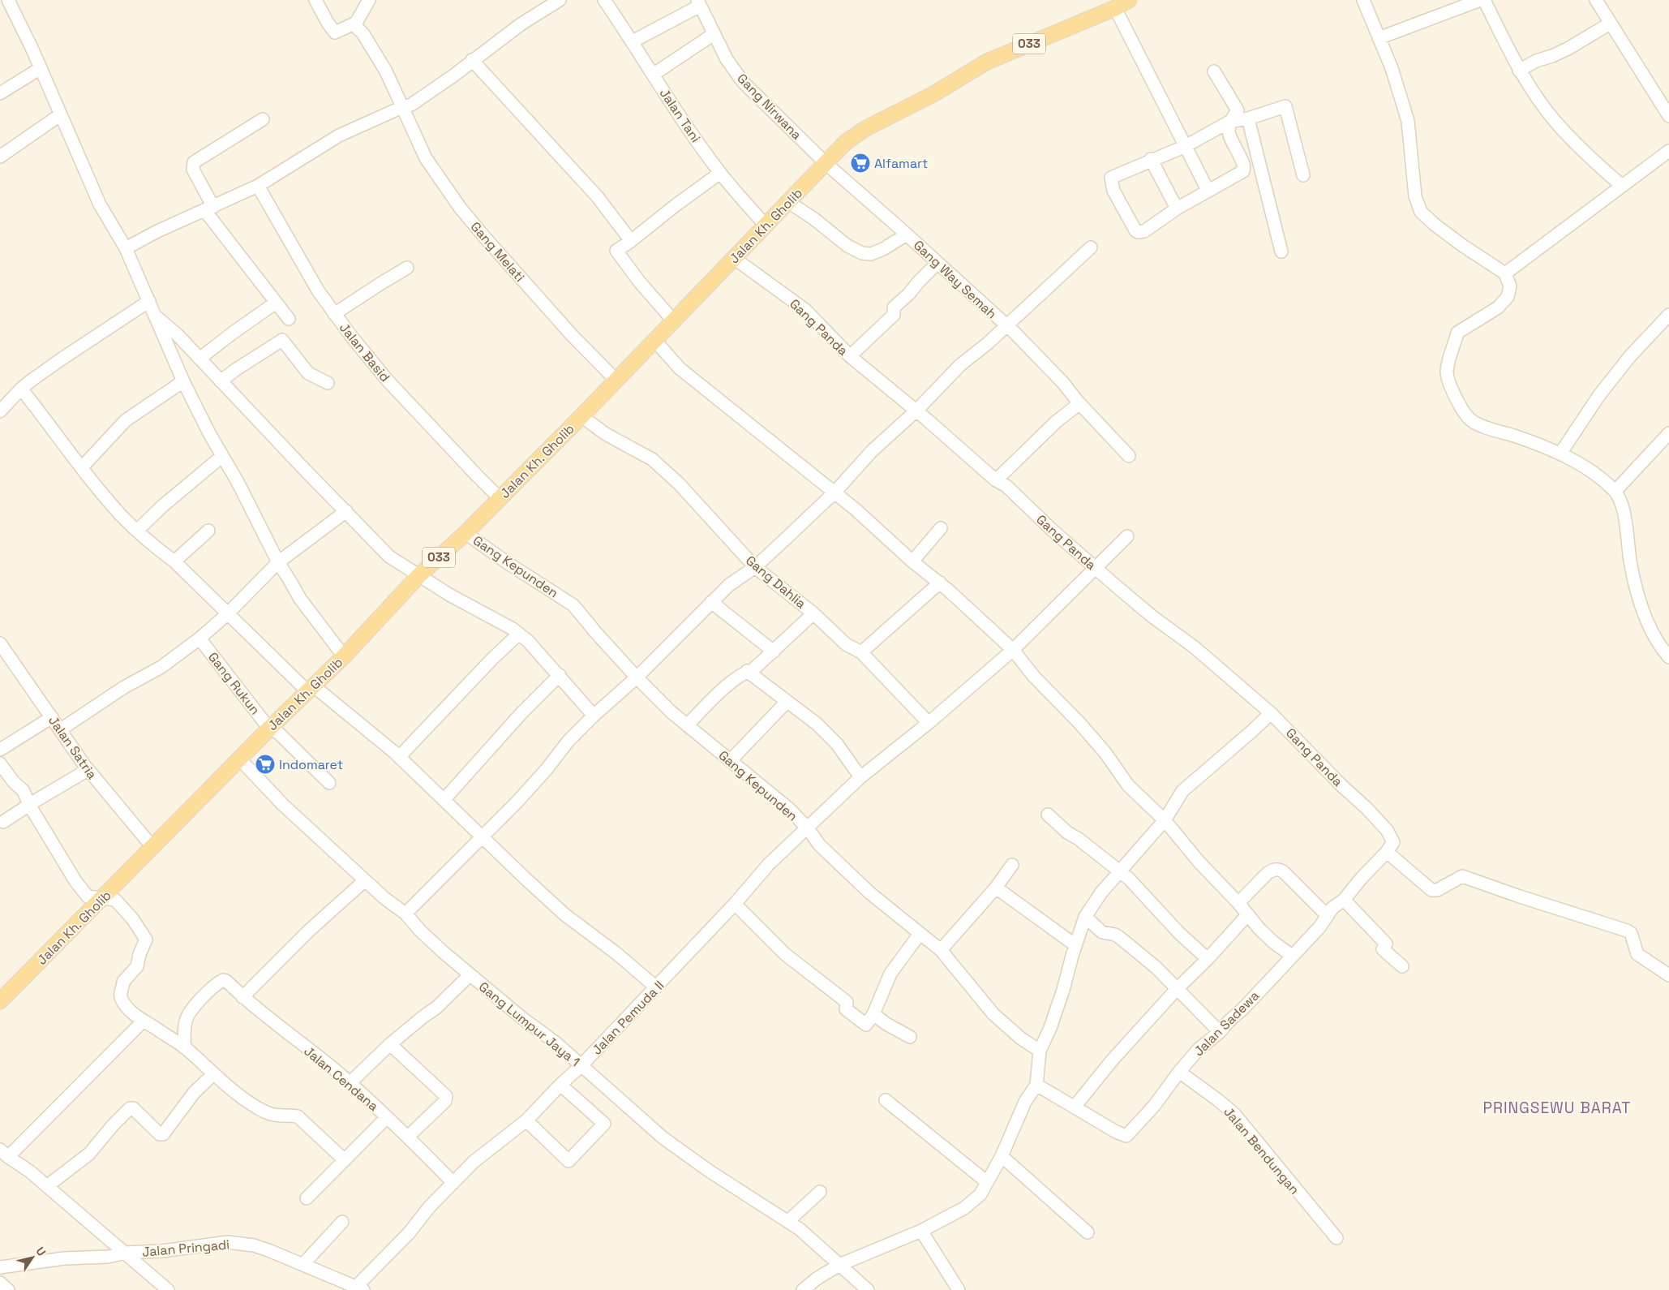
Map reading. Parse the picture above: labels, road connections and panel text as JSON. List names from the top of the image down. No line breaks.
{"streets":{"main road":["033","Jalan Kh. Gholib"],"street":["Gang Nirwana","Jalan Tani","Gang Melati","Gang Way Semah","Gang Panda","Jalan Basid","Gang Kepunden","Gang Dahlia","Gang Rukun","Jalan Satria","Jalan Pemuda II","Jalan Sadewa","Gang Lumpur Jaya 1","Jalan Cendana","Jalan Bendungan","Jalan Pringadi"]},"crossings":[["Gang Nirwana","Jalan Kh. Gholib"],["Gang Nirwana","Gang Way Semah"],["Jalan Tani","Jalan Kh. Gholib"],["Jalan Kh. Gholib","Gang Melati"],["Jalan Kh. Gholib","Gang Way Semah"],["Jalan Kh. Gholib","Gang Panda"],["Jalan Kh. Gholib","Jalan Basid"],["Jalan Kh. Gholib","Gang Kepunden"],["Jalan Kh. Gholib","Gang Dahlia"],["Jalan Kh. Gholib","Gang Rukun"],["Jalan Kh. Gholib","Jalan Satria"],["Jalan Kh. Gholib","Gang Lumpur Jaya 1"],["Gang Panda","Jalan Pemuda II"],["Gang Panda","Jalan Sadewa"],["Gang Kepunden","Jalan Pemuda II"],["Gang Dahlia","Jalan Pemuda II"],["Jalan Pemuda II","Gang Lumpur Jaya 1"],["Jalan Pemuda II","Jalan Cendana"],["Jalan Pemuda II","Jalan Pringadi"],["Jalan Sadewa","Jalan Bendungan"]],"districts":["PRINGSEWU BARAT"],"places":{"supermarket":["Alfamart","Indomaret"]},"north":"top right"}
